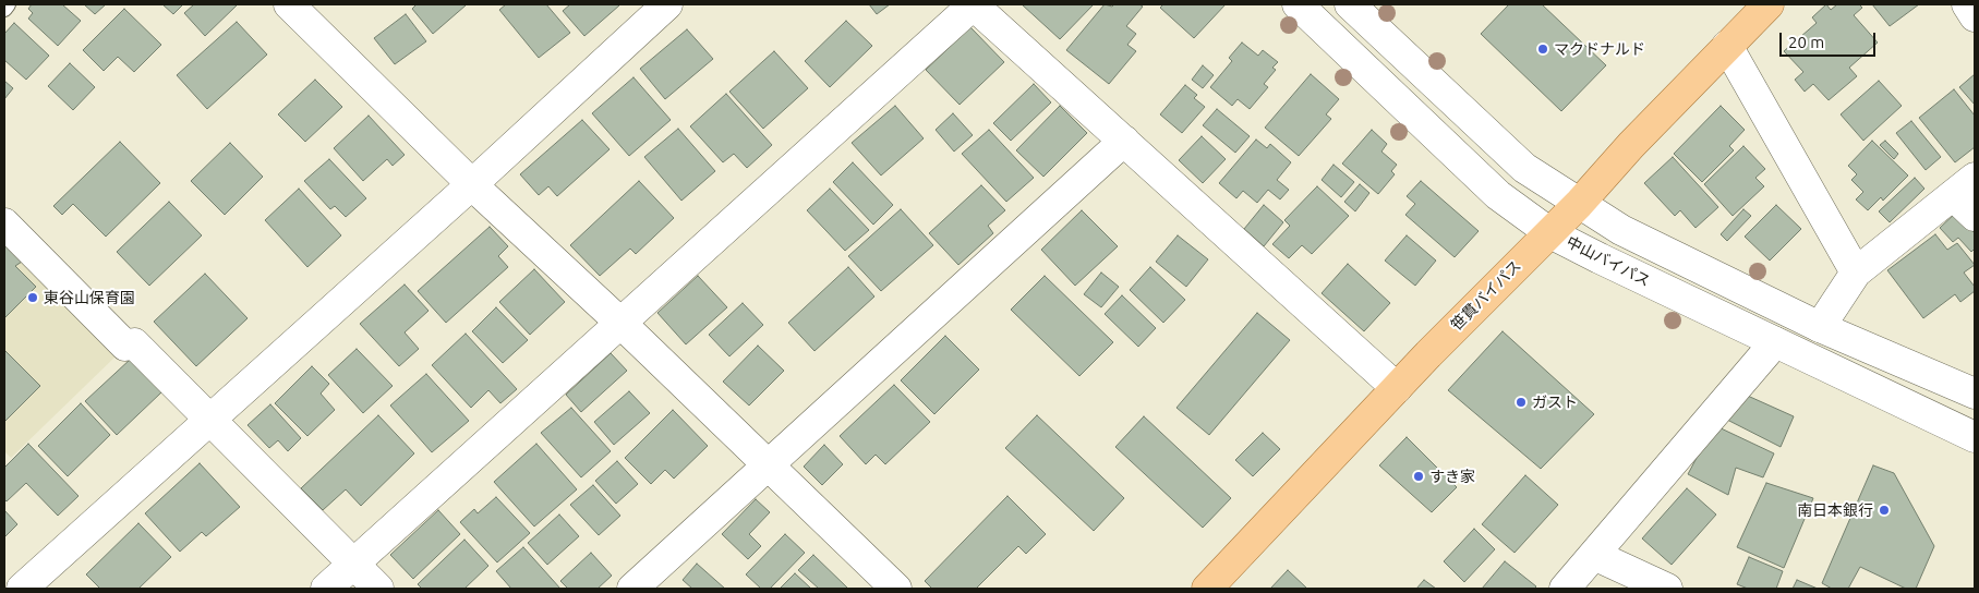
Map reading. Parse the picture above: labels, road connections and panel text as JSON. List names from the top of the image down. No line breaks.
{"streets":{"main road":["笹貫バイパス"],"street":["中山バイパス"]},"crossings":[["中山バイパス","笹貫バイパス"]],"places":["マクドナルド","東谷山保育園","ガスト","すき家","南日本銀行"],"scale_bar":"20 m"}
